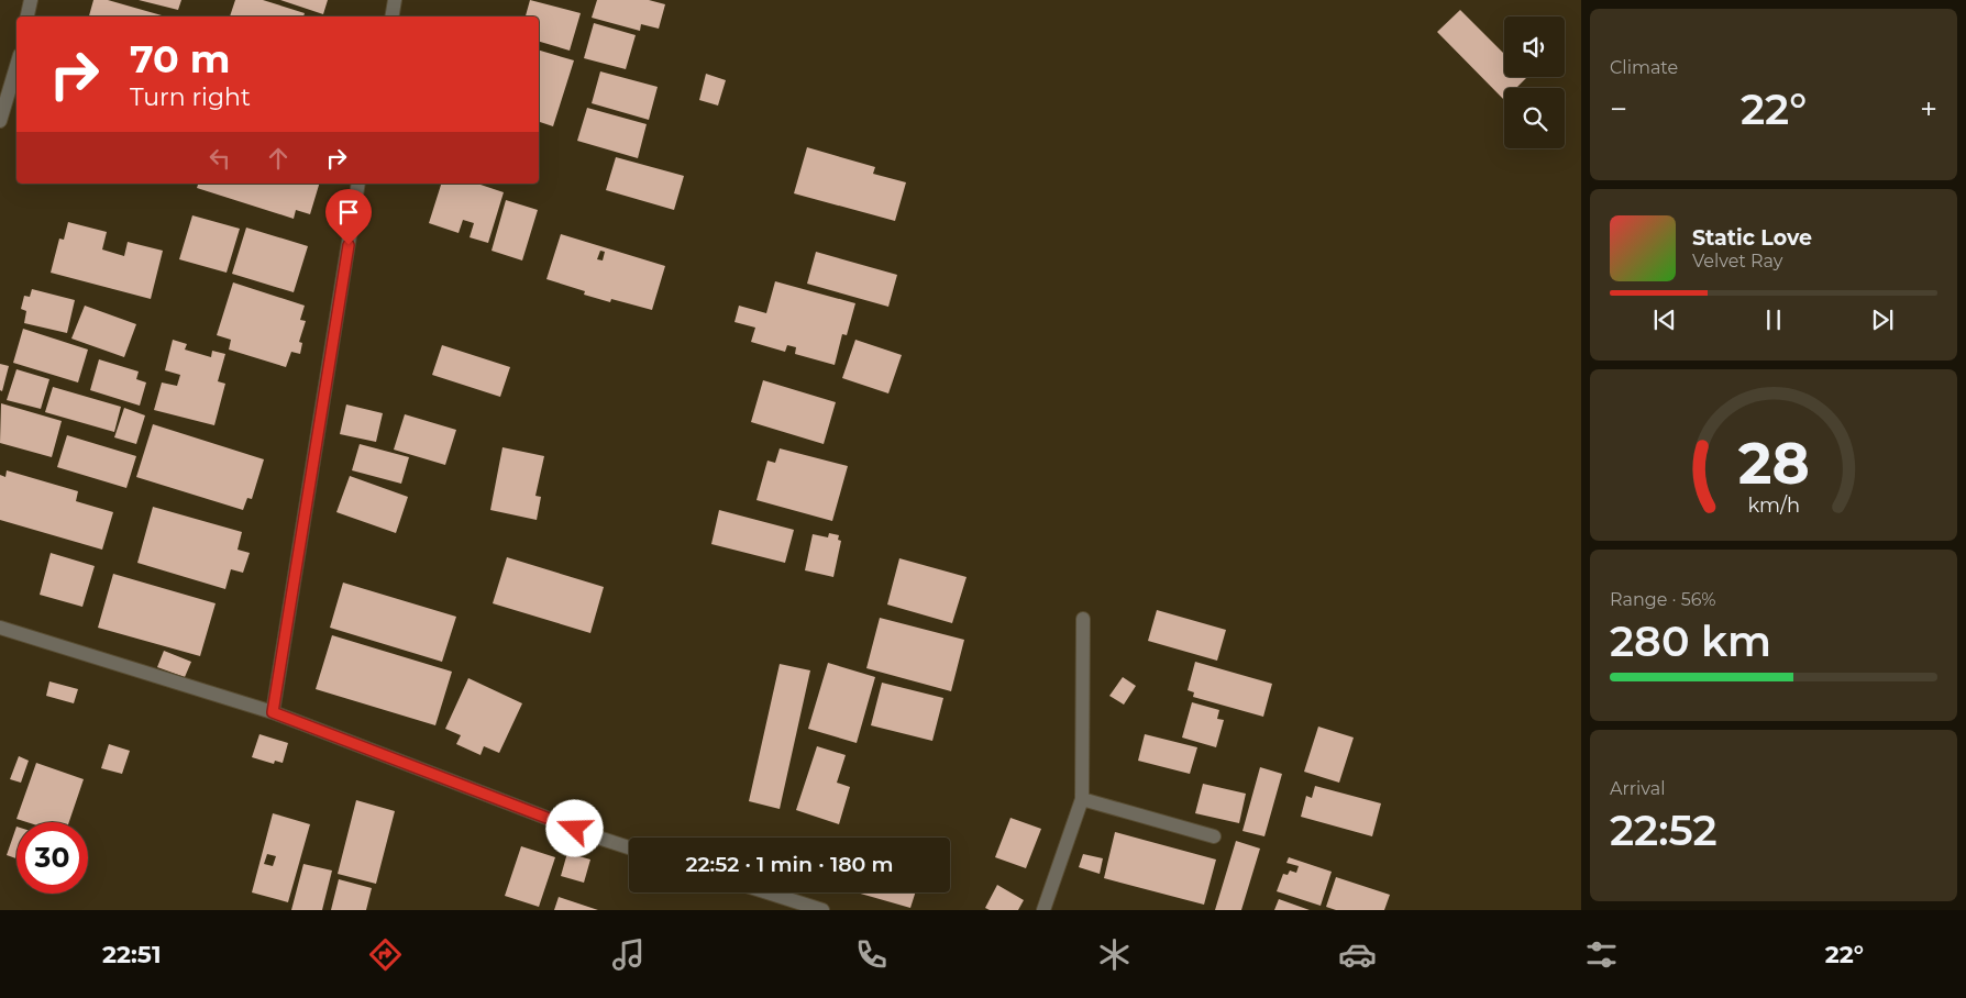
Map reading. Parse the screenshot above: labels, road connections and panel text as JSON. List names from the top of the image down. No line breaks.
{"page":{"tile":["Climate",["Range · 56%","280 km"],["Arrival","22:52"]],"turn":["70 m","Turn right"],"heat":["−","22°","+"],"song":["Static Love","Velvet Ray"],"limit":"30","trip":"22:52 · 1 min · 180 m","tabs":["22:51","22°"],"gauge":["28","km/h"]}}
